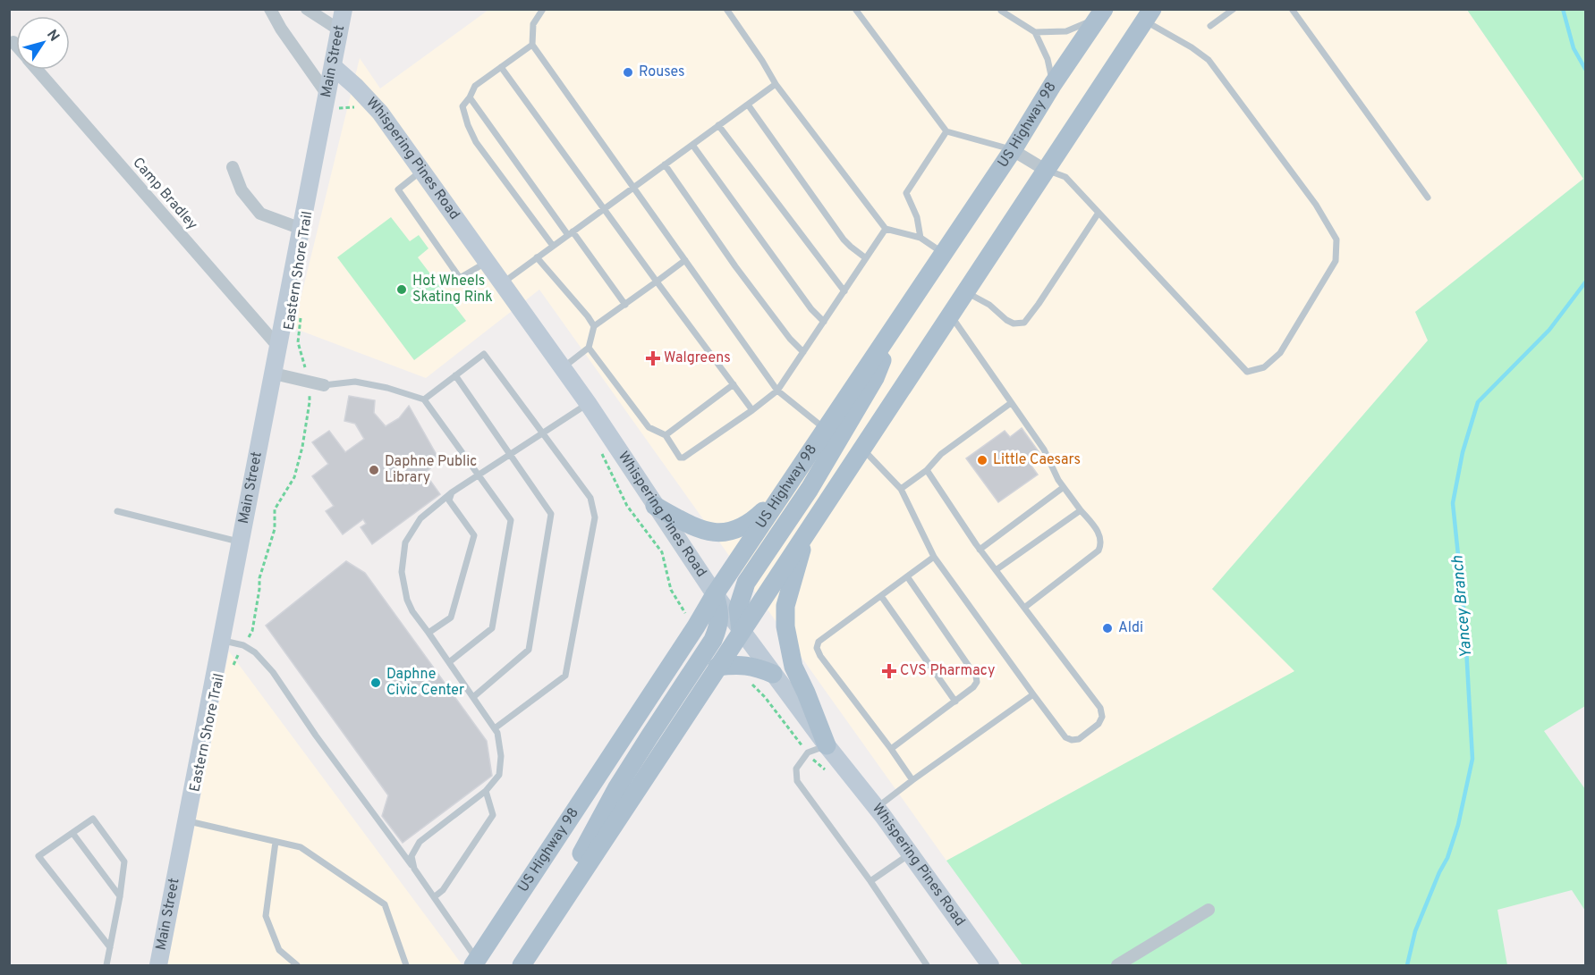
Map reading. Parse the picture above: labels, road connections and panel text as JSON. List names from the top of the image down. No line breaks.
{"streets":{"main road":["US Highway 98"],"street":["Main Street","Whispering Pines Road","Camp Bradley"],"path":["Eastern Shore Trail"]},"crossings":[["Main Street","Whispering Pines Road"],["Main Street","Camp Bradley"],["US Highway 98","Whispering Pines Road"]],"water":["Yancey Branch"],"places":{"other":["Rouses","Hot Wheels Skating Rink","Little Caesars","Daphne Public Library","Aldi","Daphne Civic Center"],"health":["Walgreens","CVS Pharmacy"]},"north":"top right"}
